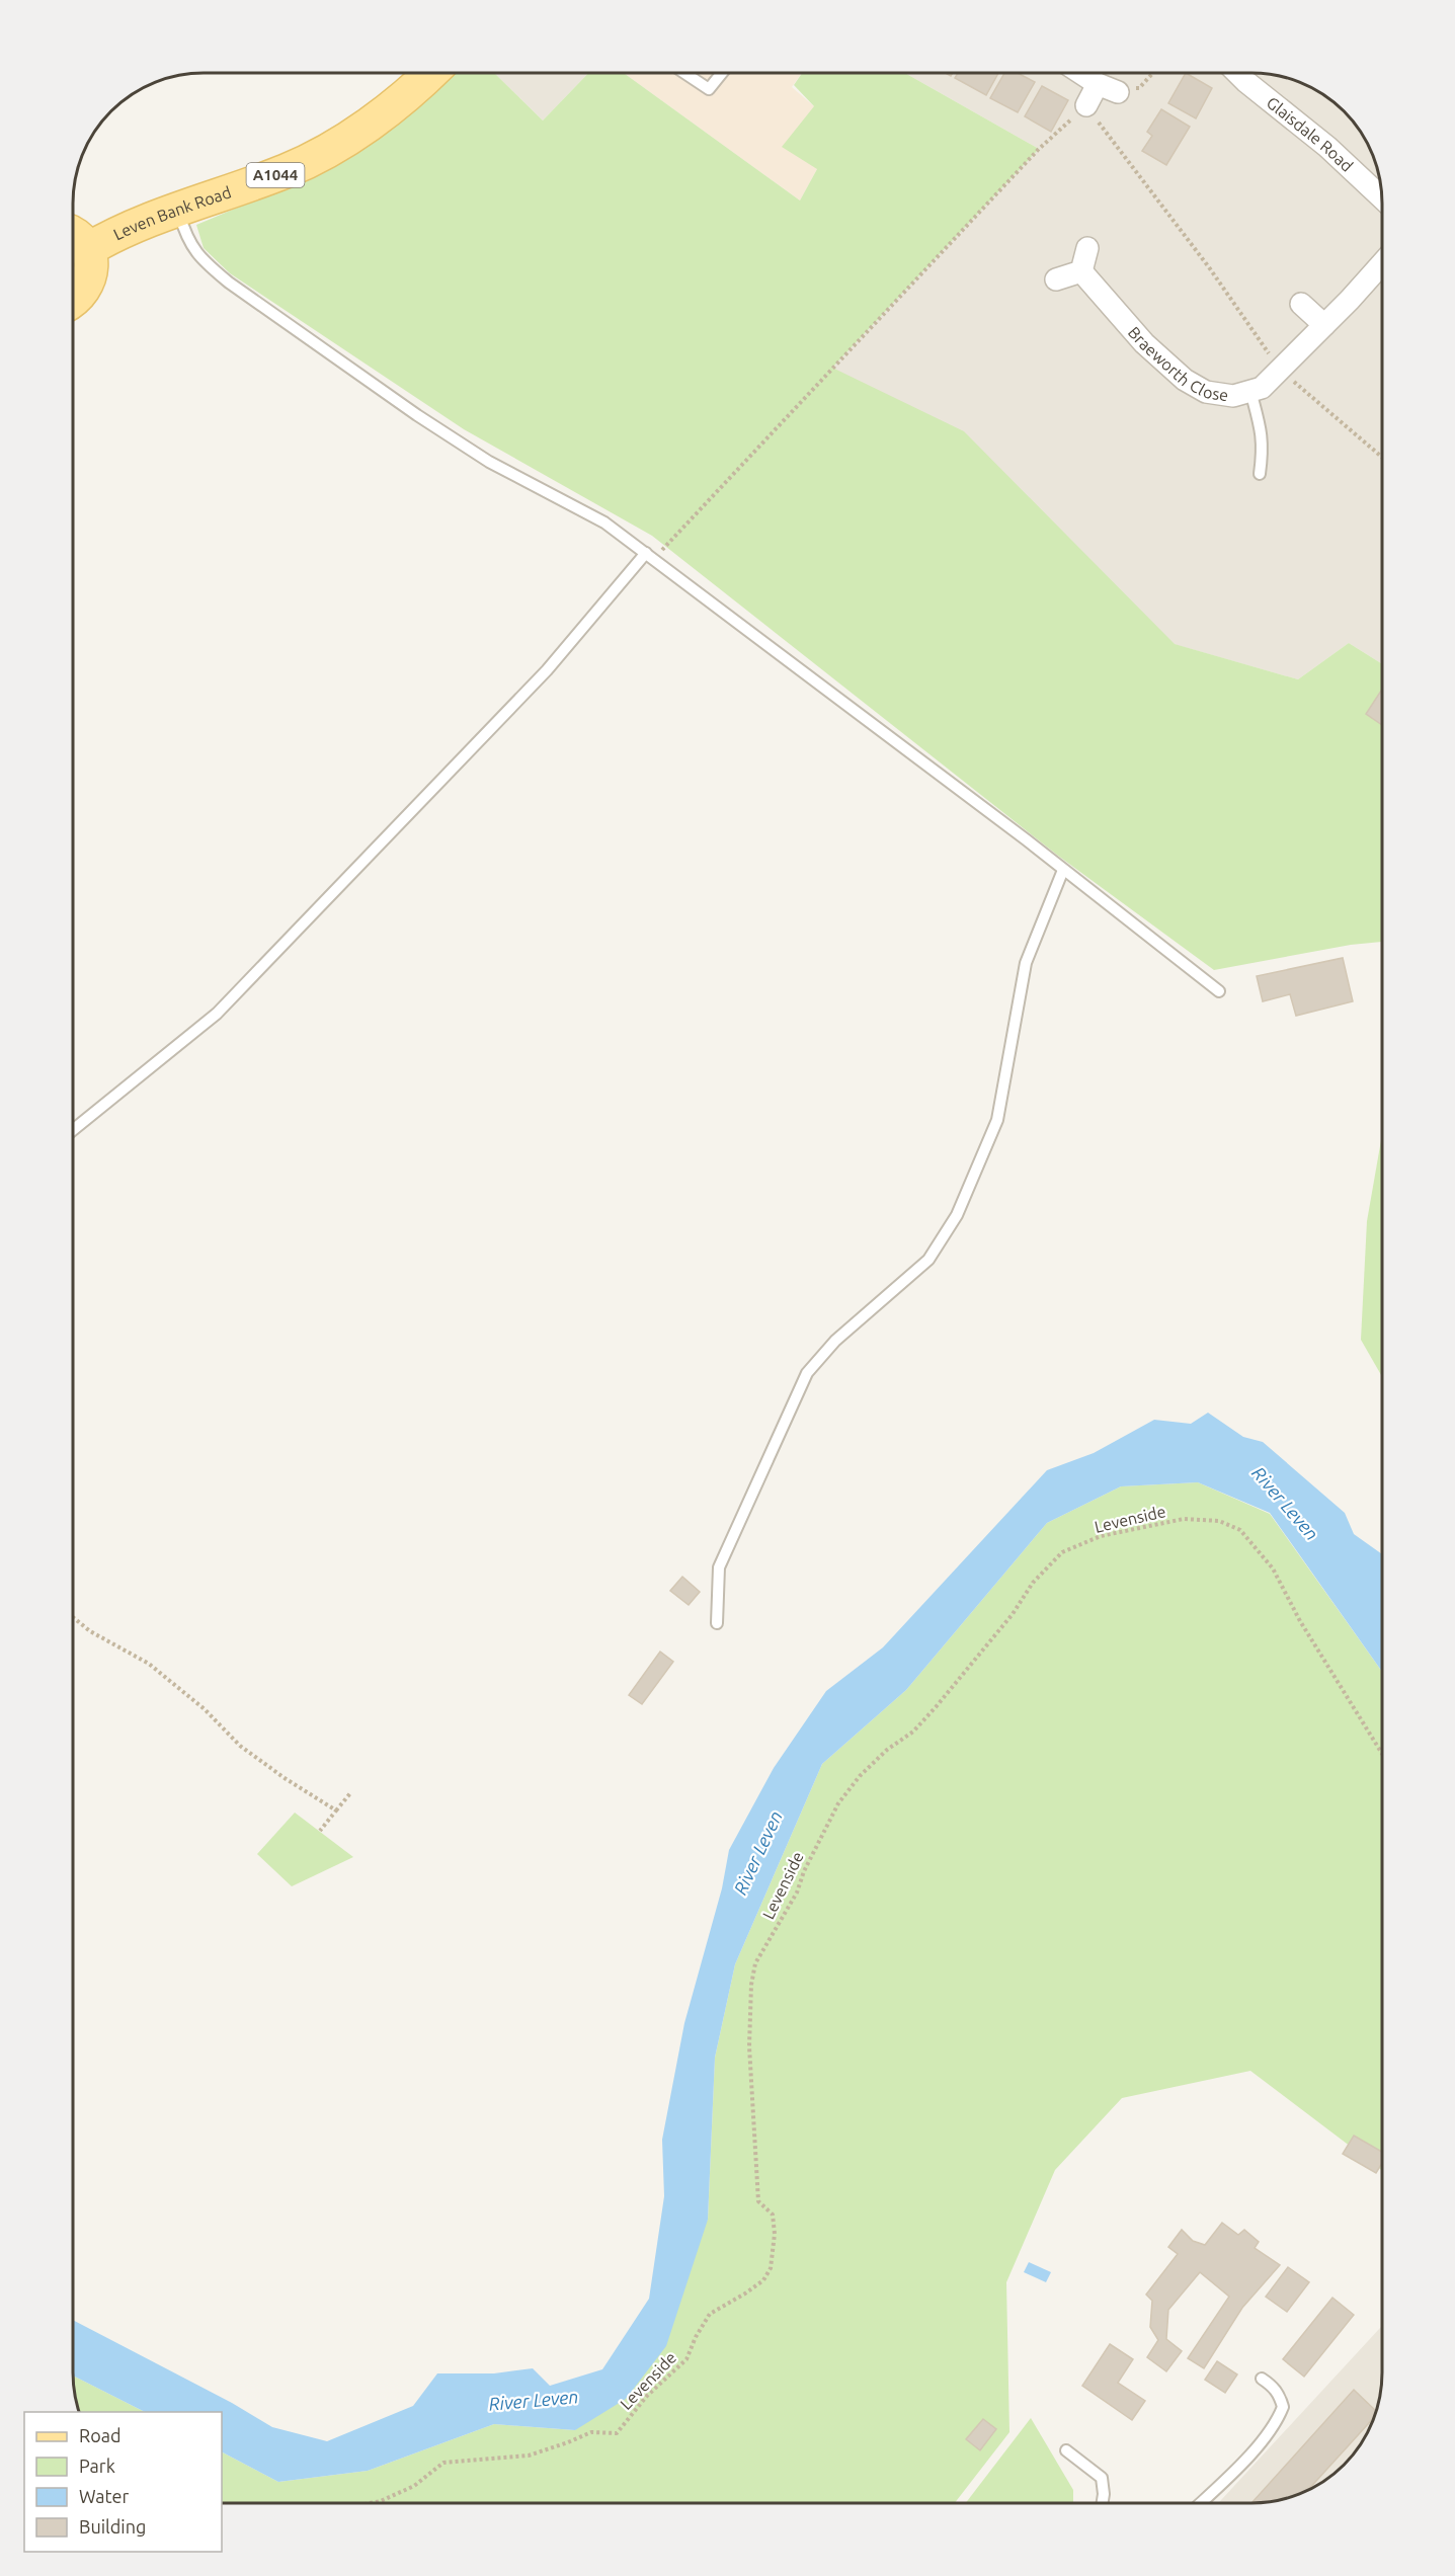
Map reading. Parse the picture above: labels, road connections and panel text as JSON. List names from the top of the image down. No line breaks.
{"streets":{"main road":["A1044","Leven Bank Road"],"street":["Glaisdale Road","Braeworth Close"],"path":["Levenside"]},"water":["River Leven"],"legend":["Road","Park","Water","Building"]}
